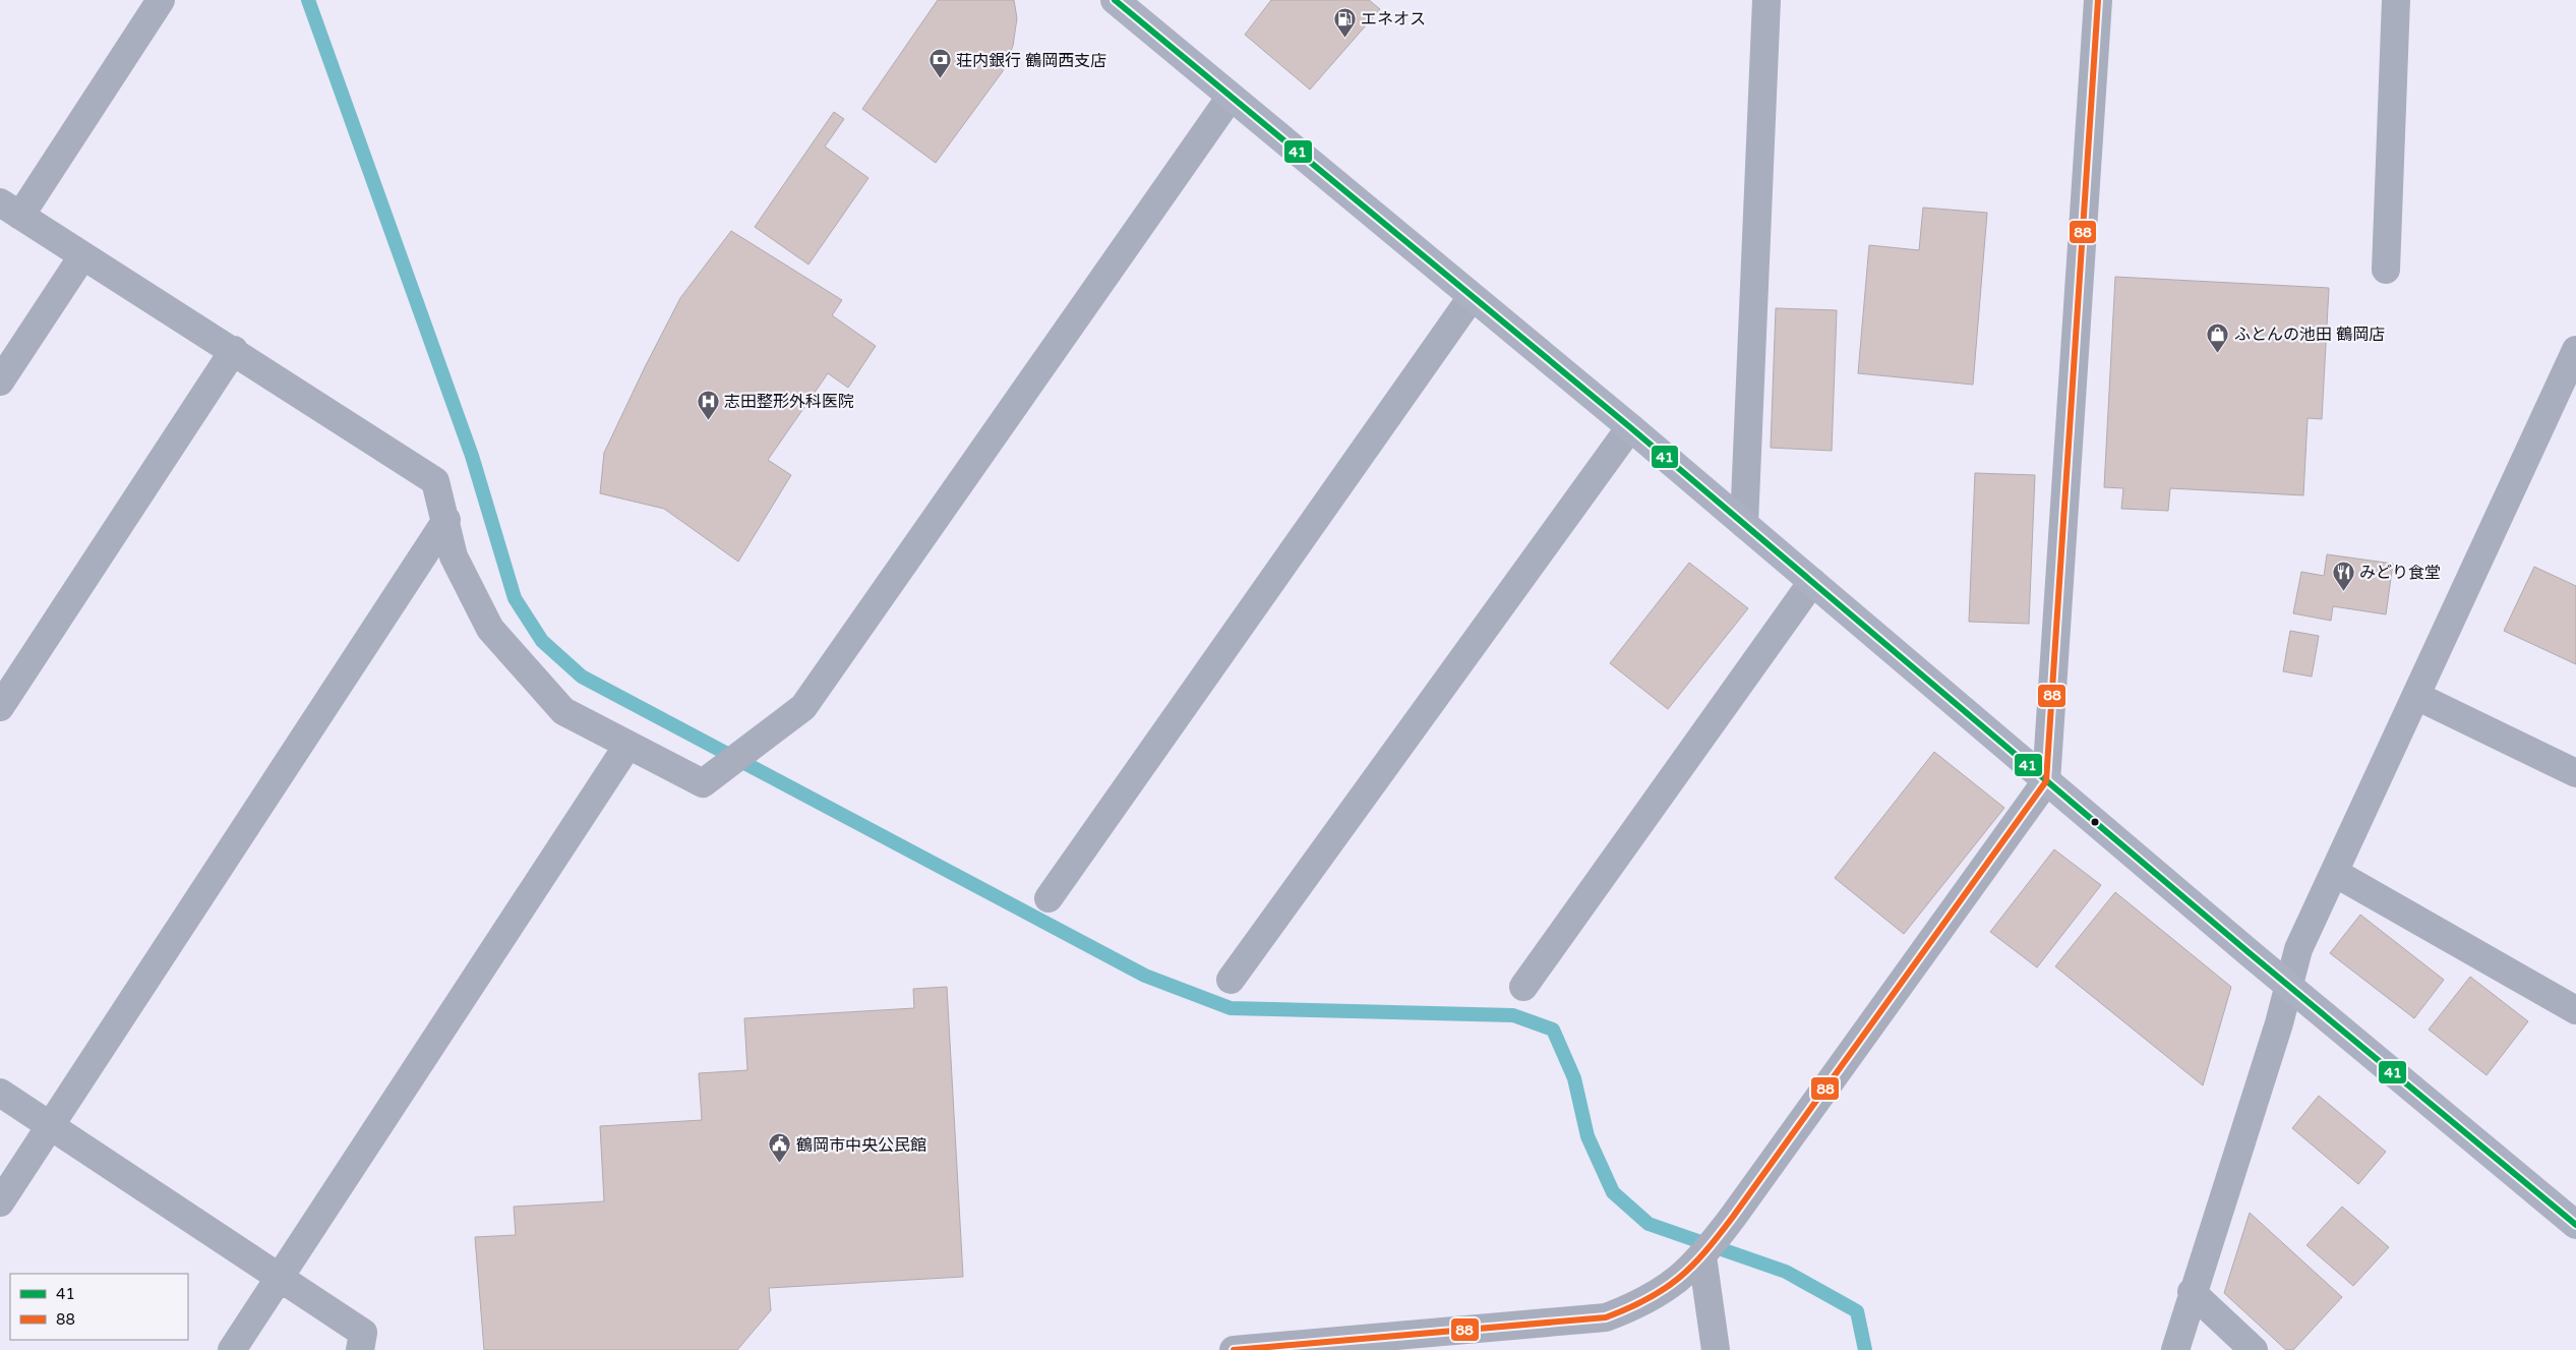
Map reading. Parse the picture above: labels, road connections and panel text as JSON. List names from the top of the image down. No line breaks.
{"places":{"fuel station":["エネオス"],"bank":["荘内銀行 鶴岡西支店"],"shop":["ふとんの池田 鶴岡店"],"hospital":["志田整形外科医院"],"restaurant":["みどり食堂"],"public building":["鶴岡市中央公民館"]},"lines":["transit line 41","transit line 88"],"legend":["41","88"]}
